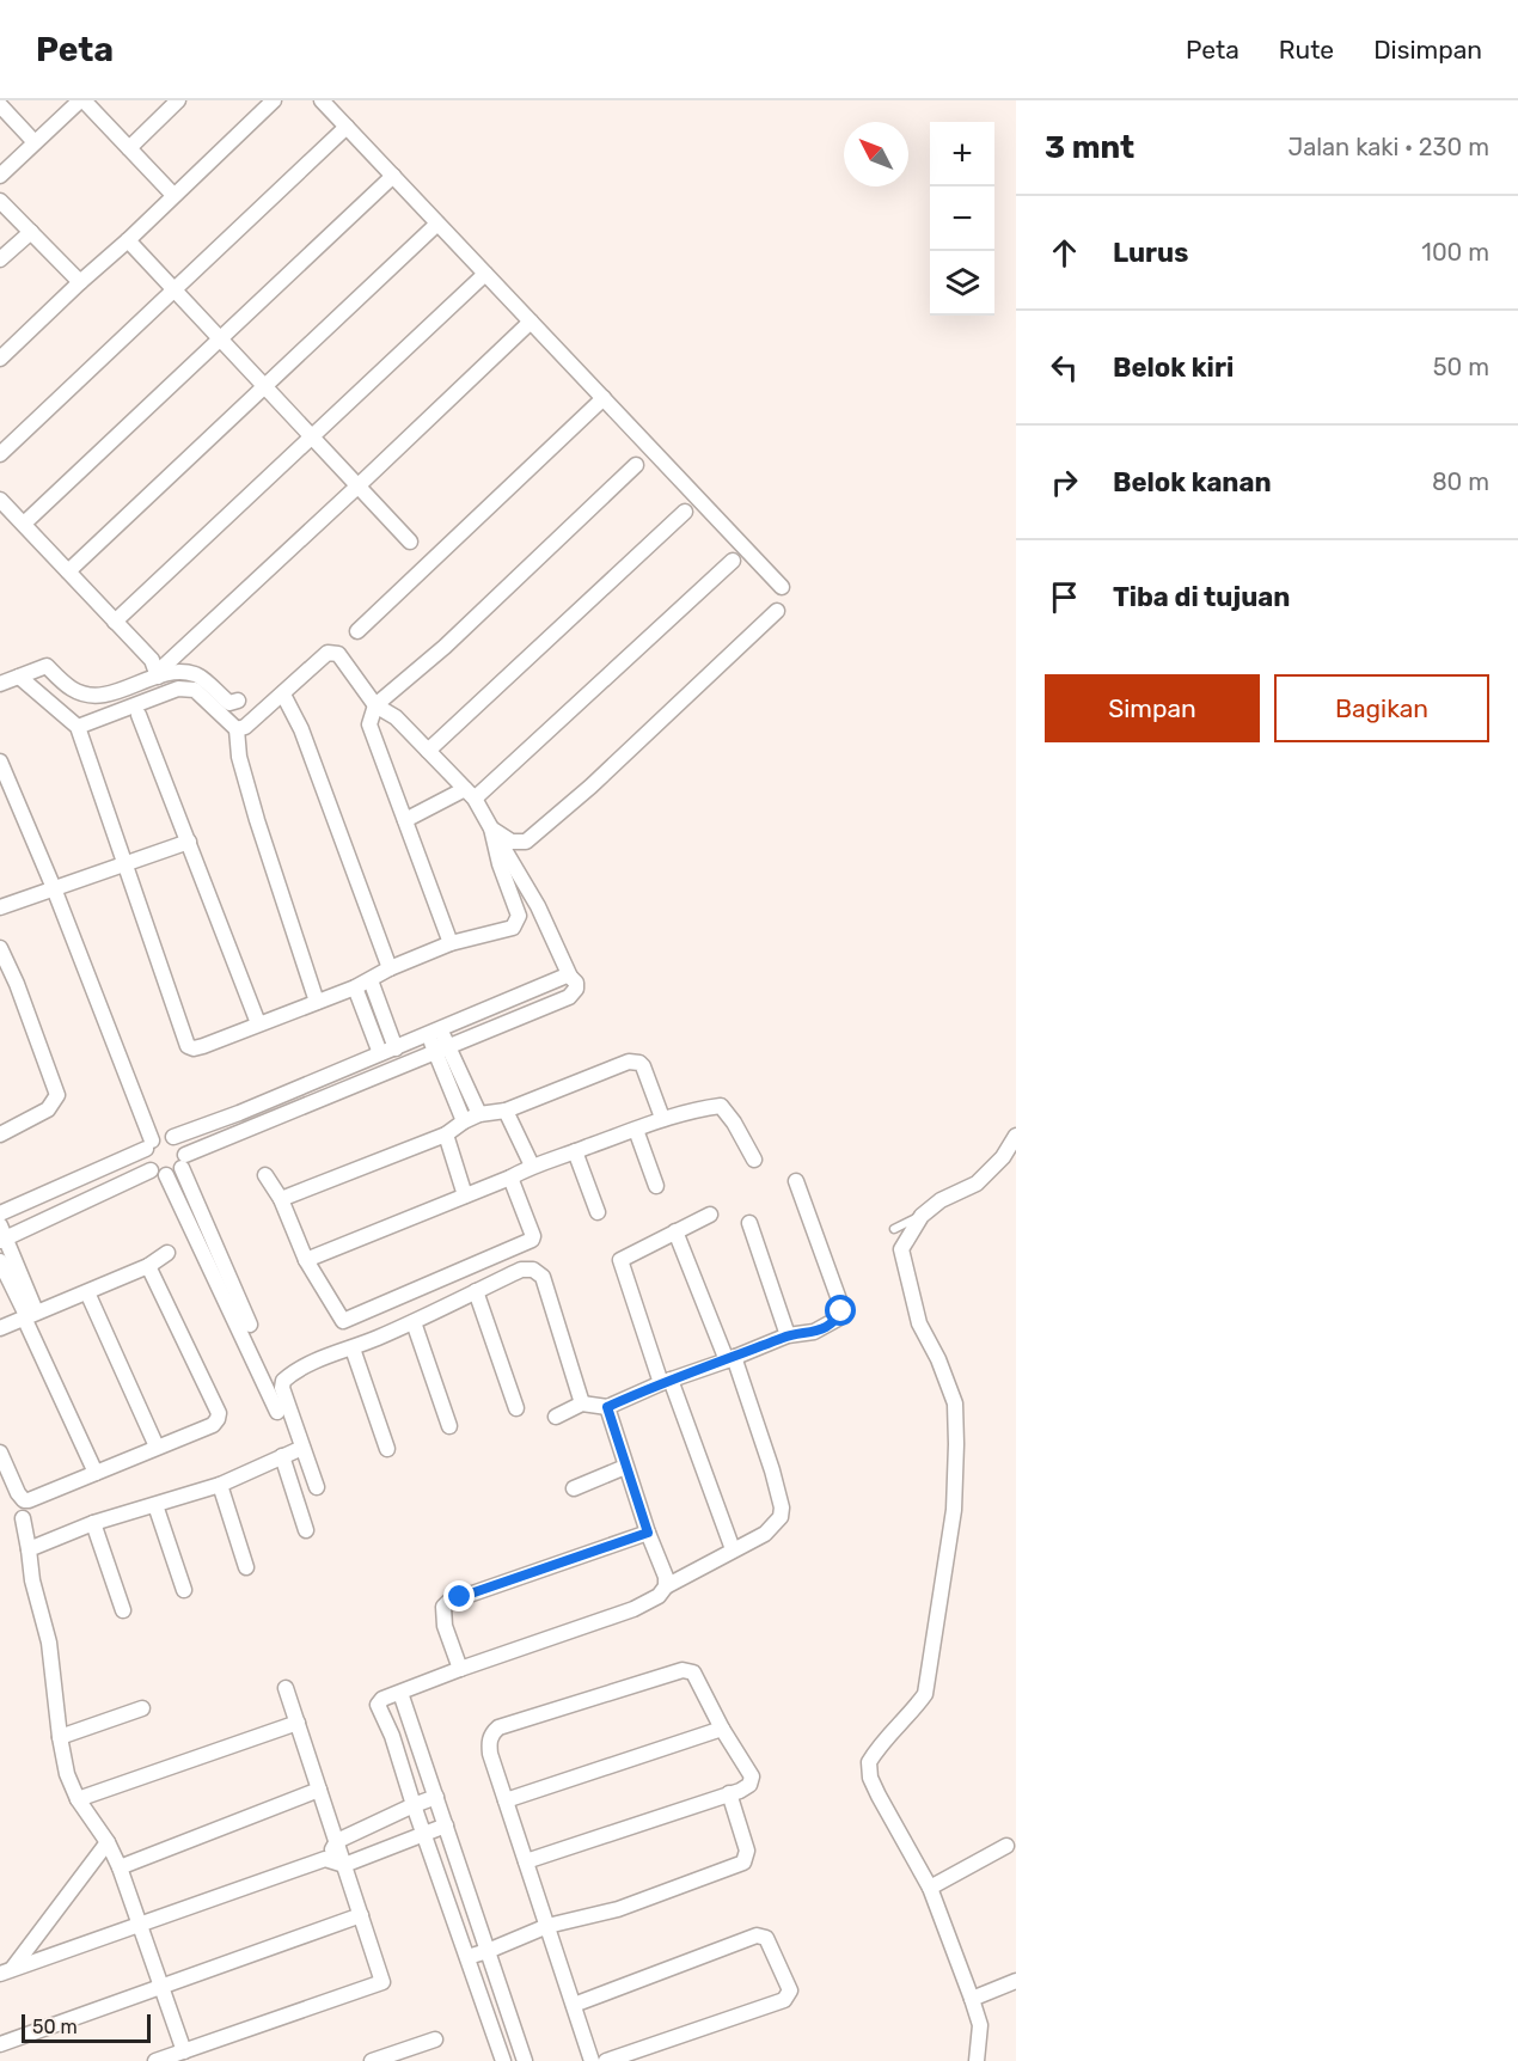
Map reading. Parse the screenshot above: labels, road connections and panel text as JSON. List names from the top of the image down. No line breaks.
{"scale_bar":"50 m","north":"top left","page":{"header":"Peta","nav":["Peta","Rute","Disimpan"],"heading":["3 mnt","Jalan kaki · 230 m"],"map_buttons":["+","−"],"list":[["Lurus","100 m"],["Belok kiri","50 m"],["Belok kanan","80 m"],"Tiba di tujuan"],"buttons":["Simpan","Bagikan"],"scale":"50 m"}}
